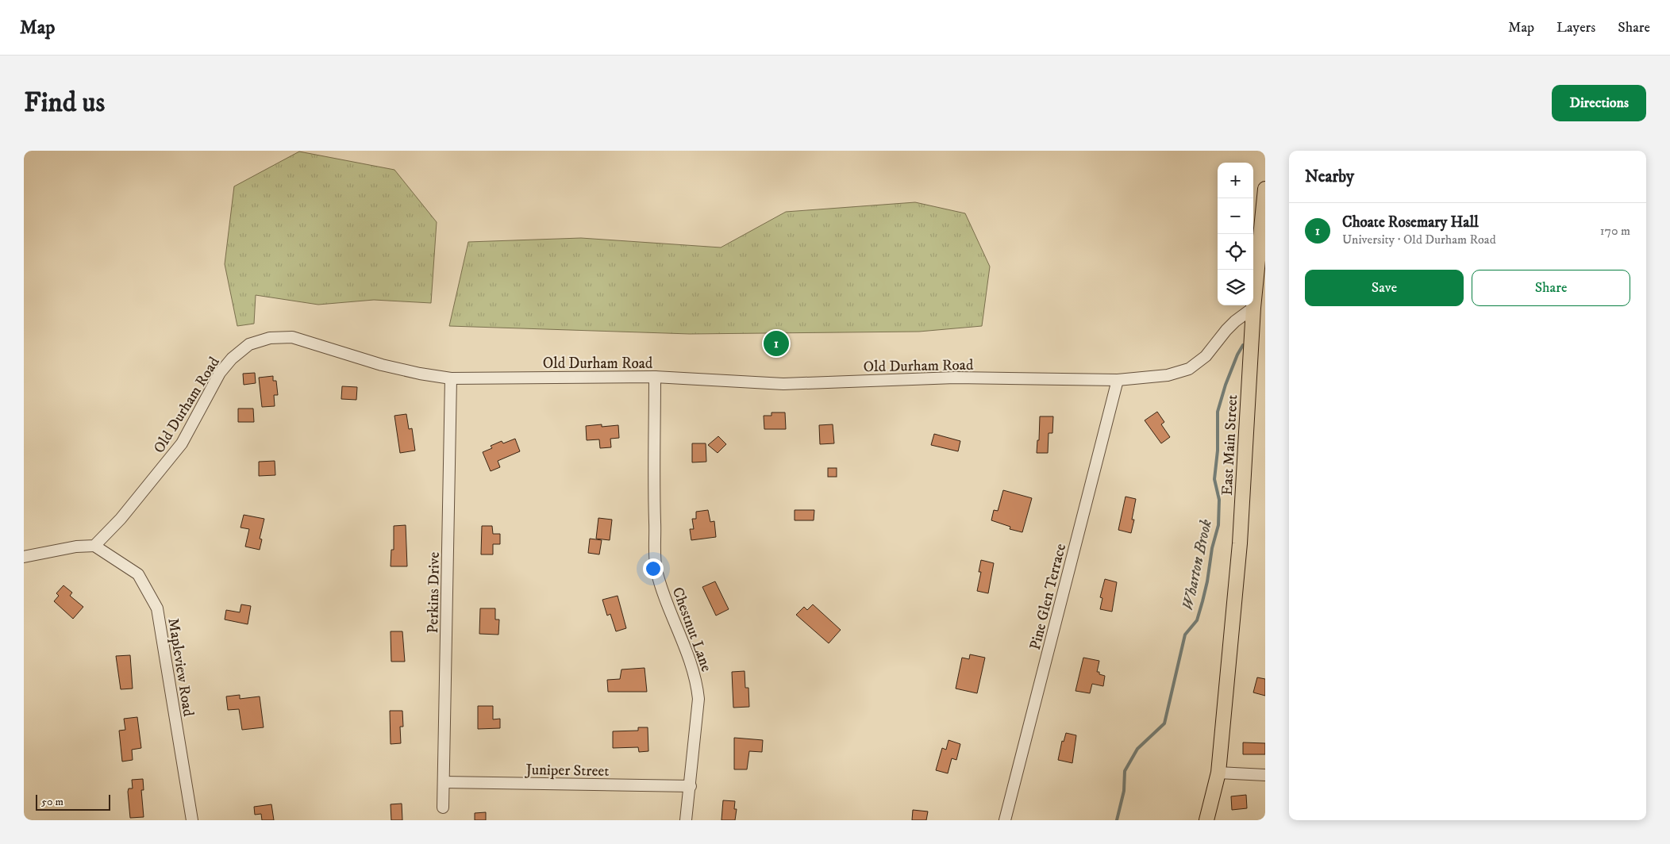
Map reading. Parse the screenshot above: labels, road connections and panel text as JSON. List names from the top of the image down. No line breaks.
{"streets":{"main road":["East Main Street"],"street":["Old Durham Road","Perkins Drive","Pine Glen Terrace","Chestnut Lane","Mapleview Road","Juniper Street"]},"crossings":[["Old Durham Road","East Main Street"],["Old Durham Road","Perkins Drive"],["Old Durham Road","Pine Glen Terrace"],["Old Durham Road","Chestnut Lane"],["Old Durham Road","Mapleview Road"],["Perkins Drive","Juniper Street"],["Chestnut Lane","Juniper Street"]],"water":["Wharton Brook"],"scale_bar":"50 m","page":{"header":"Map","nav":["Map","Layers","Share"],"buttons":["Directions",["Save","Share"]],"title":"Find us","heading":"Nearby","map_buttons":["+","−"],"list":[{"mark":"1","name":"Choate Rosemary Hall","note":"University · Old Durham Road","value":"170 m"}],"pins":"1","scale":"50 m"}}
